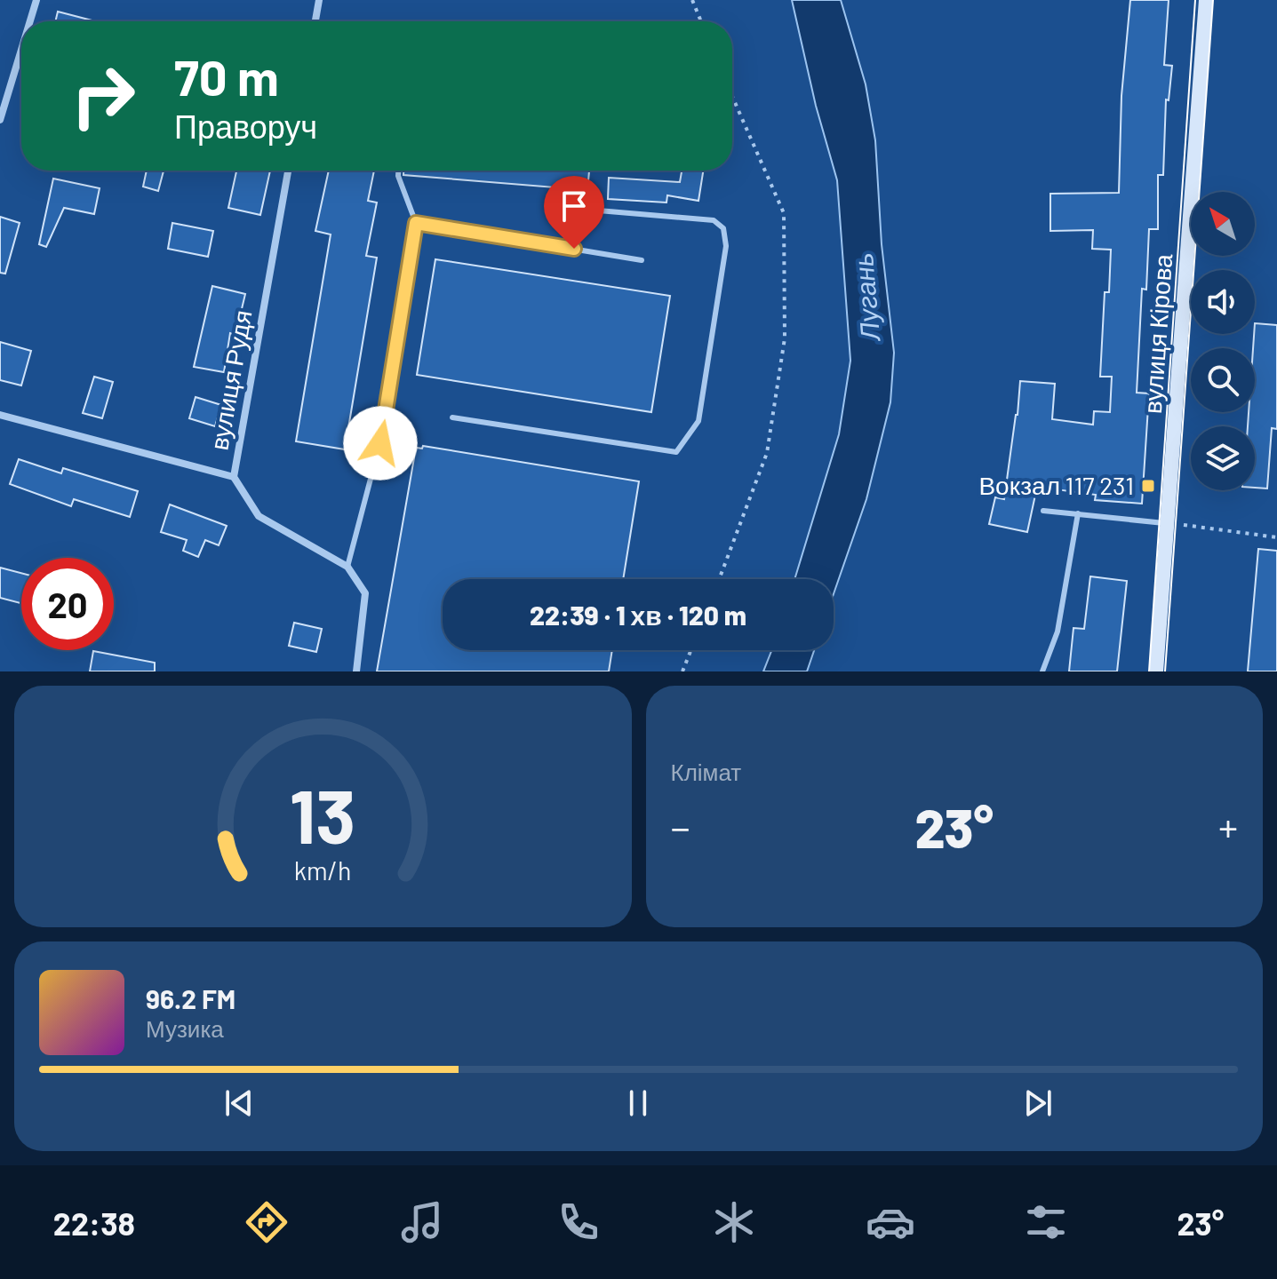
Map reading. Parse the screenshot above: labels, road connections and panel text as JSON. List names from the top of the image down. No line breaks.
{"streets":{"street":["вулиця Кірова","вулиця Рудя"]},"water":["Лугань"],"places":{"transit":["Вокзал 117 231"]},"north":"top left","page":{"turn":["70 m","Праворуч"],"limit":"20","trip":"22:39 · 1 хв · 120 m","tile":"Клімат","heat":["−","23°","+"],"song":["96.2 FM","Музика"],"tabs":["22:38","23°"],"gauge":["13","km/h"]}}
